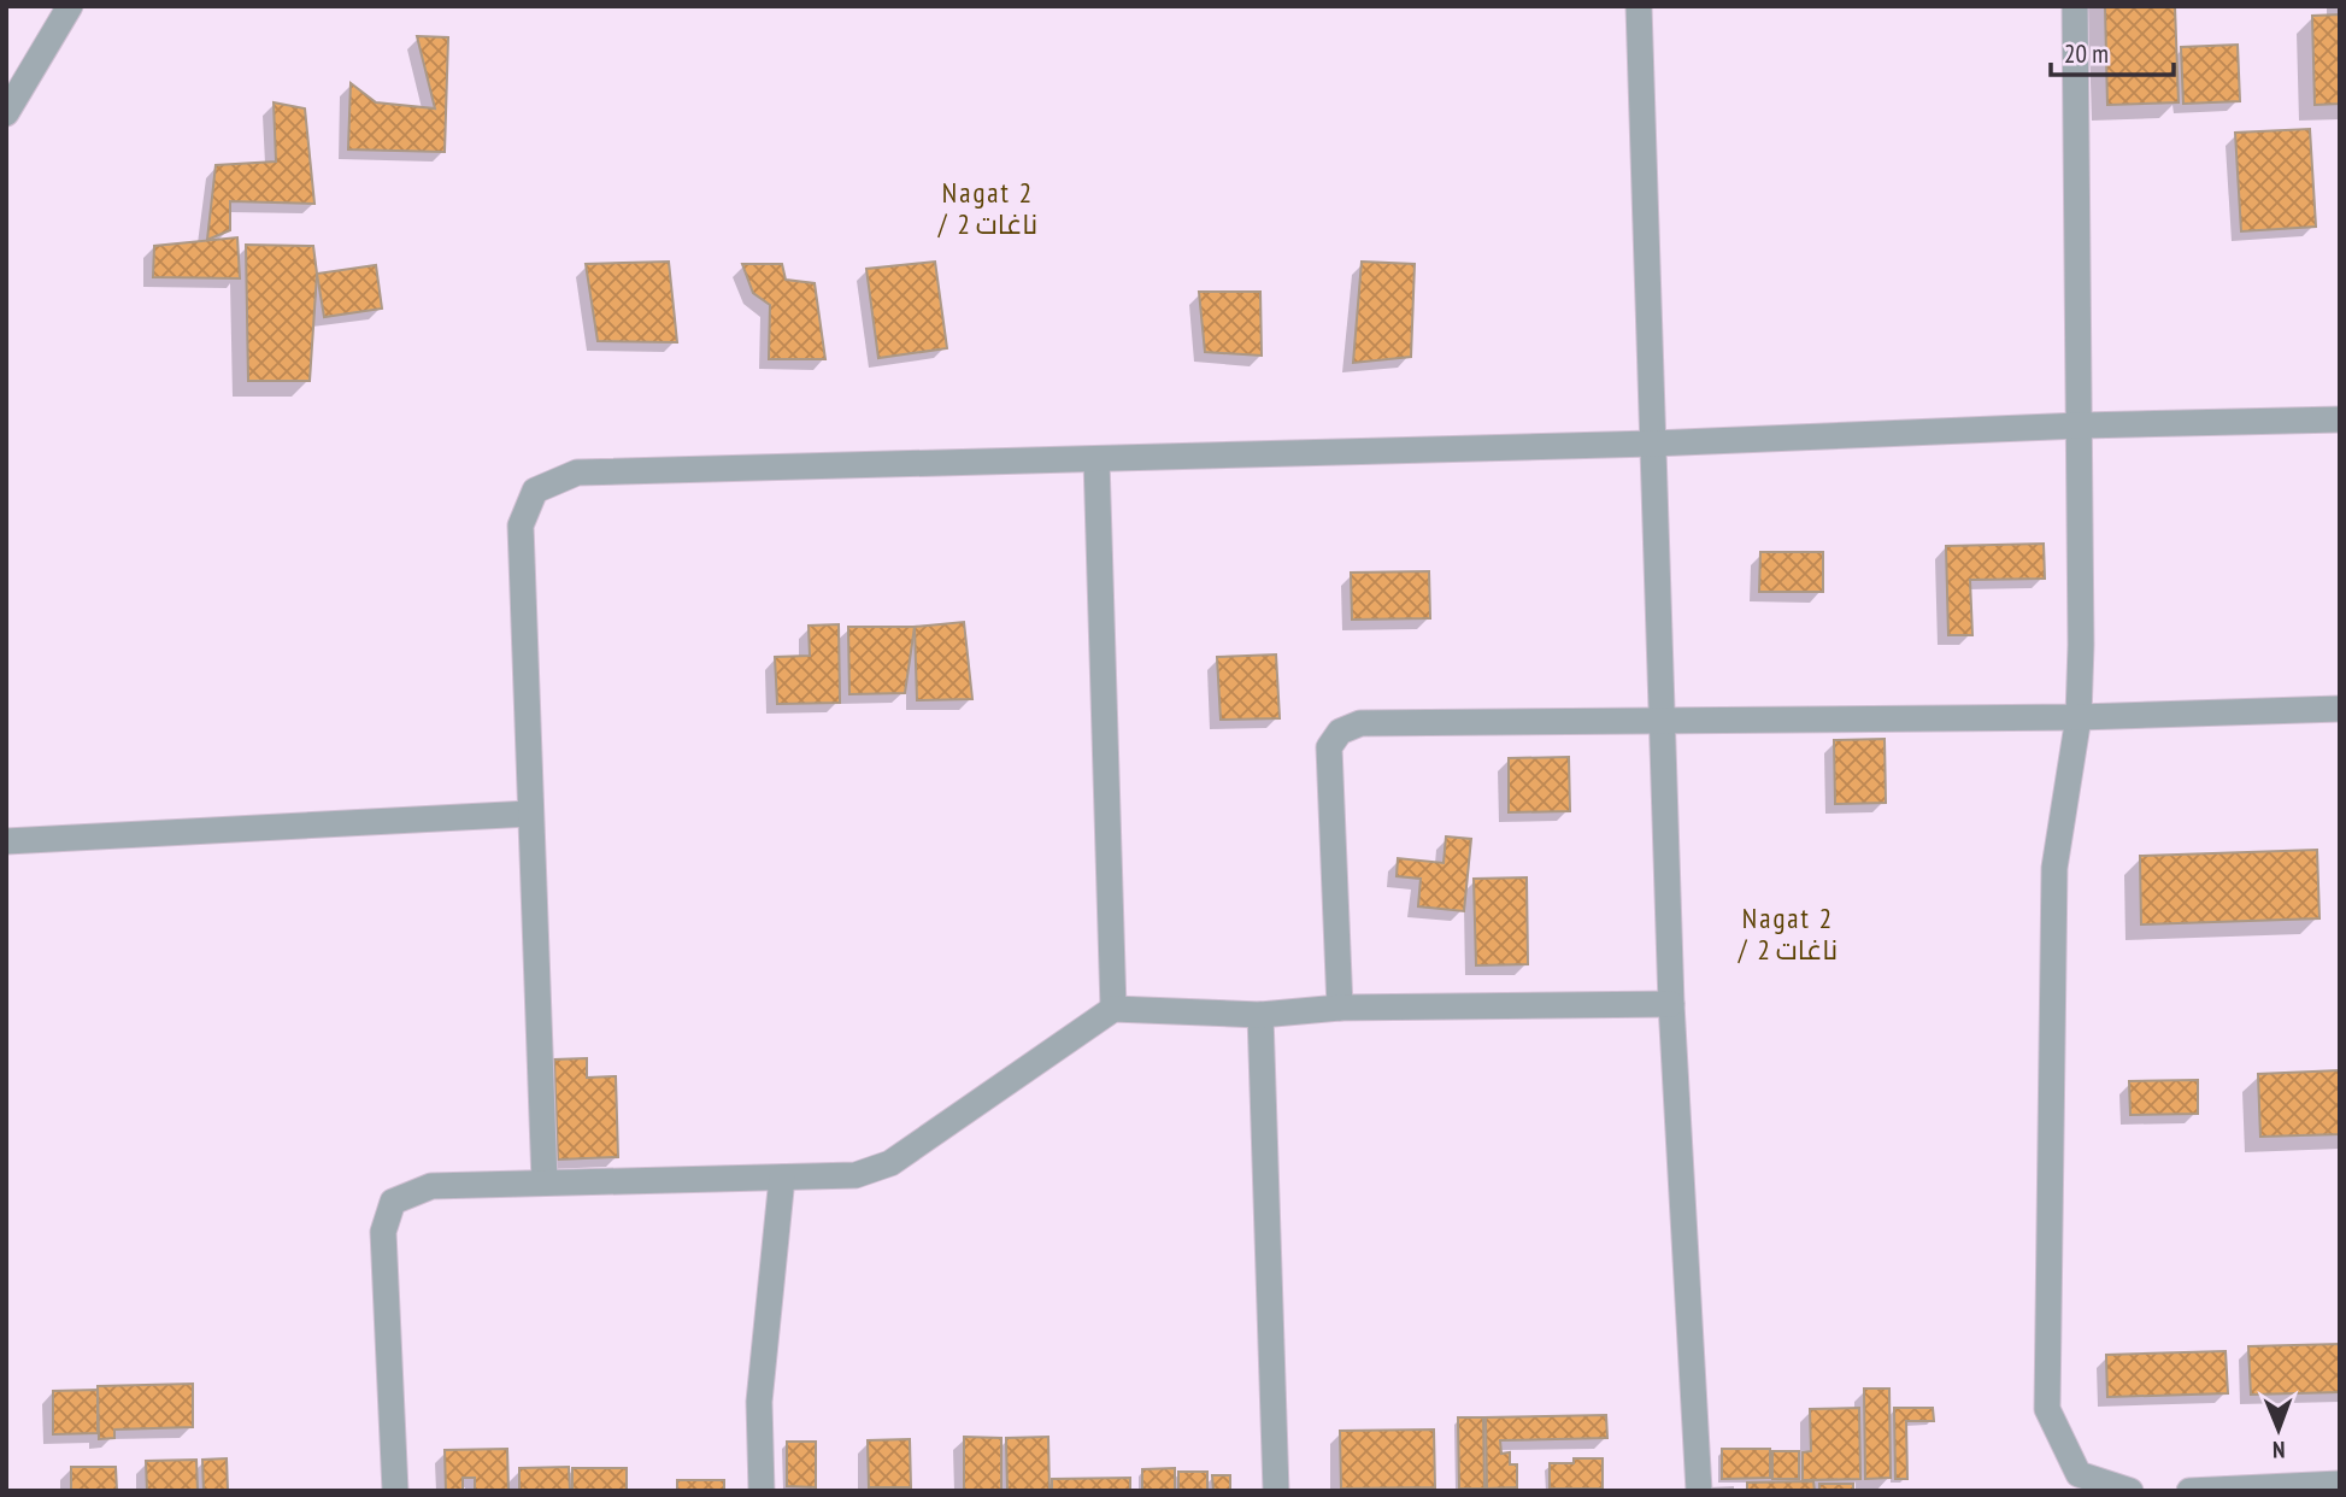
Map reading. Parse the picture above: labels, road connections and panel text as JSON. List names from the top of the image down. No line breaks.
{"districts":["Nagat 2 / ناغات 2","Nagat 2 / ناغات 2"],"scale_bar":"20 m","north":"bottom"}
